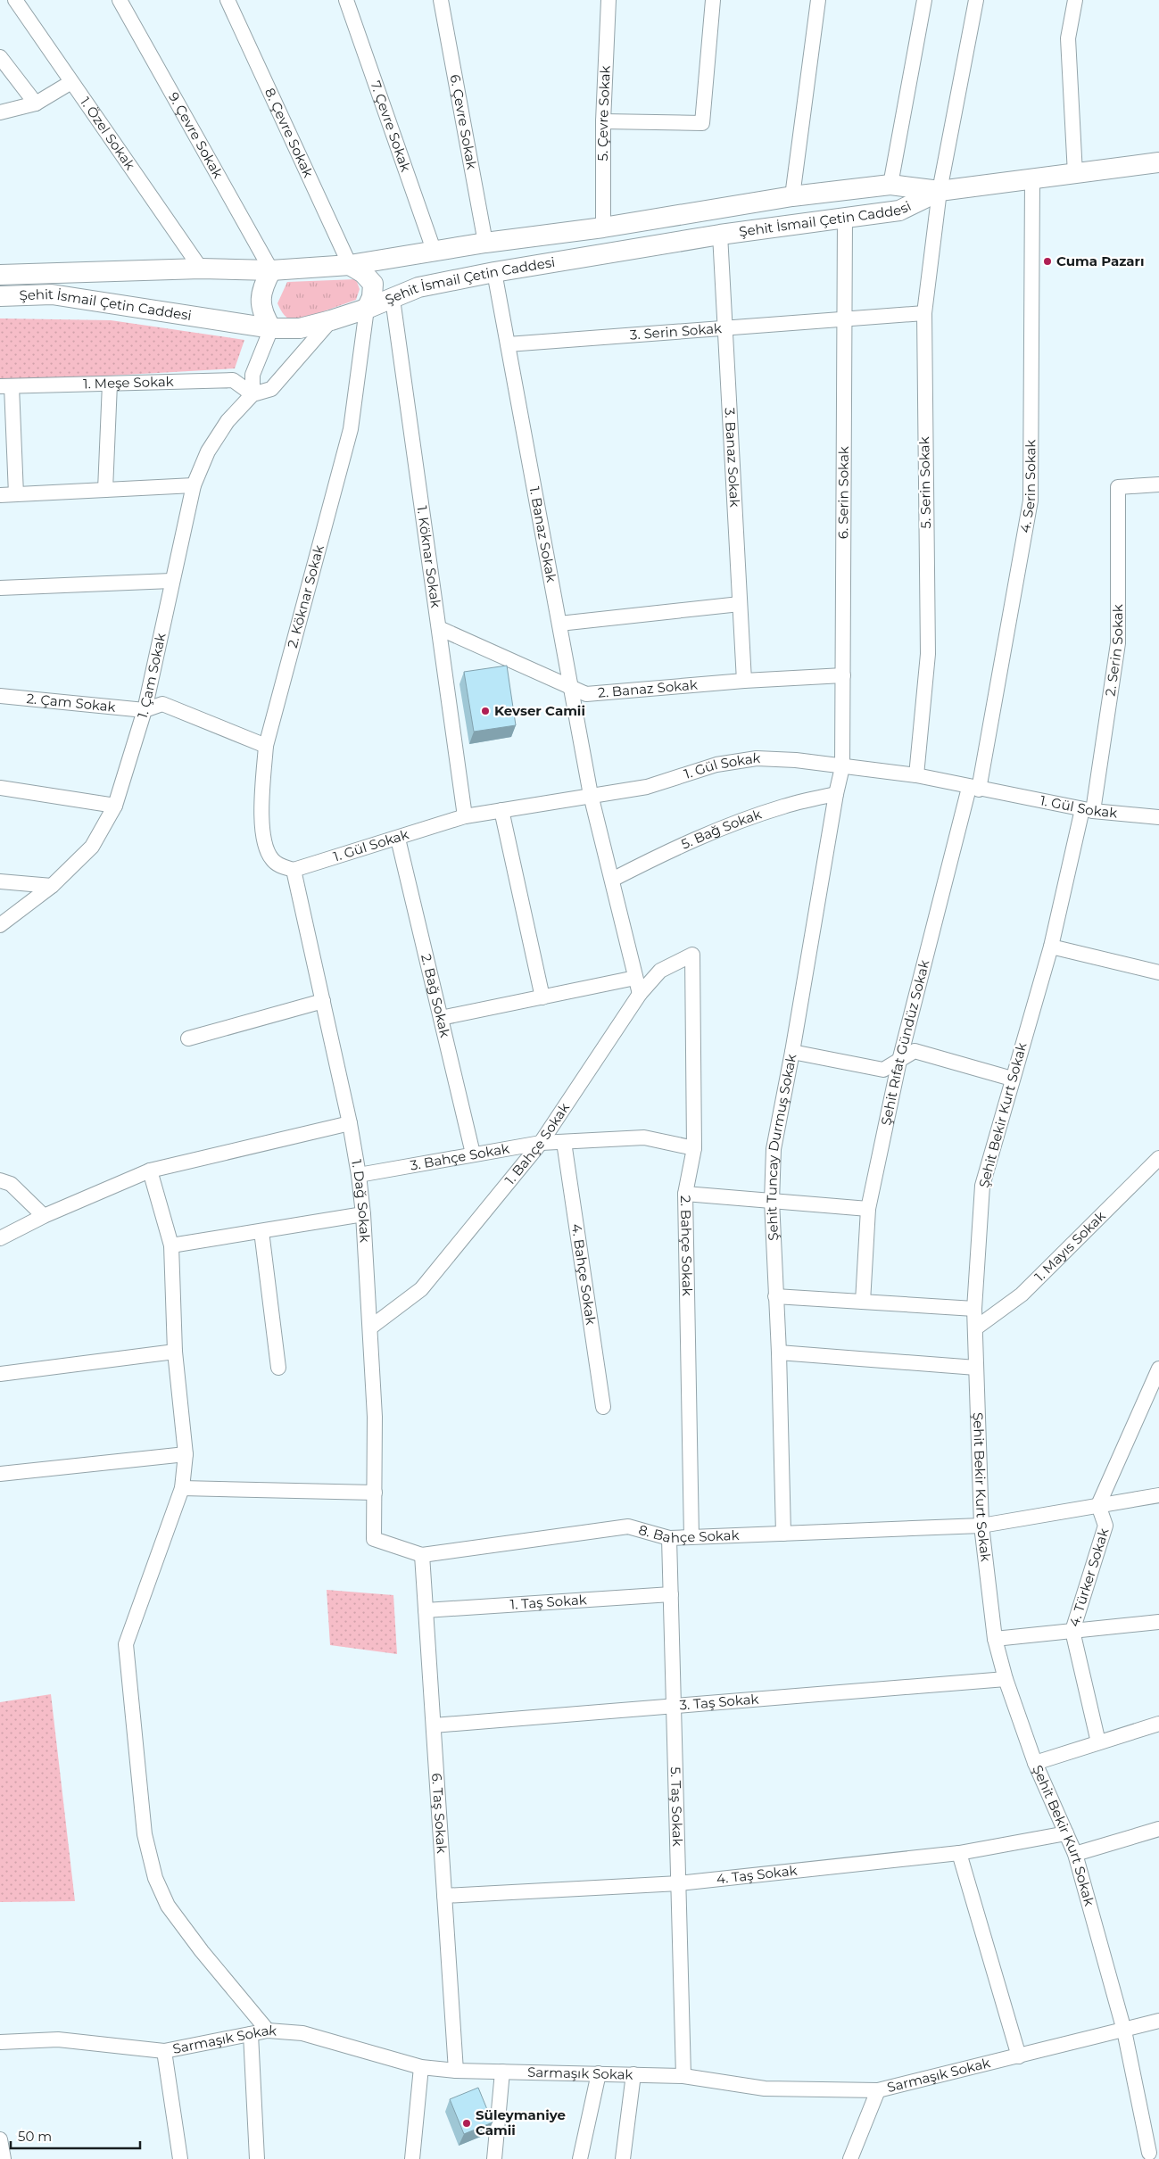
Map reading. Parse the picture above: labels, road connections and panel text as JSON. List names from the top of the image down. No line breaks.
{"streets":{"street":["5. Çevre Sokak","6. Çevre Sokak","7. Çevre Sokak","8. Çevre Sokak","1. Özel Sokak","9. Çevre Sokak","Şehit İsmail Çetin Caddesi","3. Serin Sokak","1. Meşe Sokak","3. Banaz Sokak","5. Serin Sokak","4. Serin Sokak","6. Serin Sokak","1. Banaz Sokak","1. Köknar Sokak","2. Köknar Sokak","2. Serin Sokak","1. Çam Sokak","2. Banaz Sokak","2. Çam Sokak","1. Gül Sokak","5. Bağ Sokak","2. Bağ Sokak","Şehit Rıfat Gündüz Sokak","Şehit Bekir Kurt Sokak","1. Bahçe Sokak","Şehit Tuncay Durmuş Sokak","3. Bahçe Sokak","1. Dağ Sokak","2. Bahçe Sokak","1. Mayıs Sokak","4. Bahçe Sokak","8. Bahçe Sokak","4. Türker Sokak","1. Taş Sokak","3. Taş Sokak","5. Taş Sokak","6. Taş Sokak","4. Taş Sokak","Sarmaşık Sokak"]},"crossings":[["5. Çevre Sokak","Şehit İsmail Çetin Caddesi"],["6. Çevre Sokak","Şehit İsmail Çetin Caddesi"],["7. Çevre Sokak","Şehit İsmail Çetin Caddesi"],["8. Çevre Sokak","Şehit İsmail Çetin Caddesi"],["1. Özel Sokak","Şehit İsmail Çetin Caddesi"],["9. Çevre Sokak","Şehit İsmail Çetin Caddesi"],["Şehit İsmail Çetin Caddesi","3. Banaz Sokak"],["Şehit İsmail Çetin Caddesi","5. Serin Sokak"],["Şehit İsmail Çetin Caddesi","4. Serin Sokak"],["Şehit İsmail Çetin Caddesi","6. Serin Sokak"],["Şehit İsmail Çetin Caddesi","1. Banaz Sokak"],["Şehit İsmail Çetin Caddesi","1. Köknar Sokak"],["Şehit İsmail Çetin Caddesi","2. Köknar Sokak"],["3. Serin Sokak","3. Banaz Sokak"],["3. Serin Sokak","5. Serin Sokak"],["3. Serin Sokak","6. Serin Sokak"],["3. Serin Sokak","1. Banaz Sokak"],["1. Meşe Sokak","1. Çam Sokak"],["3. Banaz Sokak","2. Banaz Sokak"],["5. Serin Sokak","1. Gül Sokak"],["4. Serin Sokak","1. Gül Sokak"],["4. Serin Sokak","Şehit Rıfat Gündüz Sokak"],["6. Serin Sokak","2. Banaz Sokak"],["6. Serin Sokak","1. Gül Sokak"],["6. Serin Sokak","Şehit Tuncay Durmuş Sokak"],["1. Banaz Sokak","2. Banaz Sokak"],["1. Banaz Sokak","1. Gül Sokak"],["1. Banaz Sokak","5. Bağ Sokak"],["1. Banaz Sokak","1. Bahçe Sokak"],["1. Köknar Sokak","2. Banaz Sokak"],["1. Köknar Sokak","1. Gül Sokak"],["2. Köknar Sokak","2. Çam Sokak"],["2. Köknar Sokak","1. Gül Sokak"],["2. Köknar Sokak","1. Dağ Sokak"],["2. Serin Sokak","1. Gül Sokak"],["2. Serin Sokak","Şehit Bekir Kurt Sokak"],["1. Çam Sokak","2. Çam Sokak"],["1. Gül Sokak","2. Bağ Sokak"],["1. Gül Sokak","Şehit Rıfat Gündüz Sokak"],["1. Gül Sokak","Şehit Bekir Kurt Sokak"],["1. Gül Sokak","Şehit Tuncay Durmuş Sokak"],["1. Gül Sokak","1. Dağ Sokak"],["5. Bağ Sokak","Şehit Tuncay Durmuş Sokak"],["2. Bağ Sokak","3. Bahçe Sokak"],["Şehit Bekir Kurt Sokak","1. Mayıs Sokak"],["Şehit Bekir Kurt Sokak","8. Bahçe Sokak"],["Şehit Bekir Kurt Sokak","3. Taş Sokak"],["Şehit Bekir Kurt Sokak","4. Taş Sokak"],["Şehit Bekir Kurt Sokak","Sarmaşık Sokak"],["1. Bahçe Sokak","3. Bahçe Sokak"],["1. Bahçe Sokak","1. Dağ Sokak"],["1. Bahçe Sokak","2. Bahçe Sokak"],["Şehit Tuncay Durmuş Sokak","8. Bahçe Sokak"],["3. Bahçe Sokak","1. Dağ Sokak"],["3. Bahçe Sokak","2. Bahçe Sokak"],["3. Bahçe Sokak","4. Bahçe Sokak"],["1. Dağ Sokak","8. Bahçe Sokak"],["2. Bahçe Sokak","8. Bahçe Sokak"],["8. Bahçe Sokak","4. Türker Sokak"],["8. Bahçe Sokak","5. Taş Sokak"],["8. Bahçe Sokak","6. Taş Sokak"],["1. Taş Sokak","5. Taş Sokak"],["1. Taş Sokak","6. Taş Sokak"],["3. Taş Sokak","5. Taş Sokak"],["3. Taş Sokak","6. Taş Sokak"],["5. Taş Sokak","4. Taş Sokak"],["5. Taş Sokak","Sarmaşık Sokak"],["6. Taş Sokak","4. Taş Sokak"],["6. Taş Sokak","Sarmaşık Sokak"]],"places":["Cuma Pazarı","Kevser Camii","Süleymaniye Camii"],"scale_bar":"50 m"}
